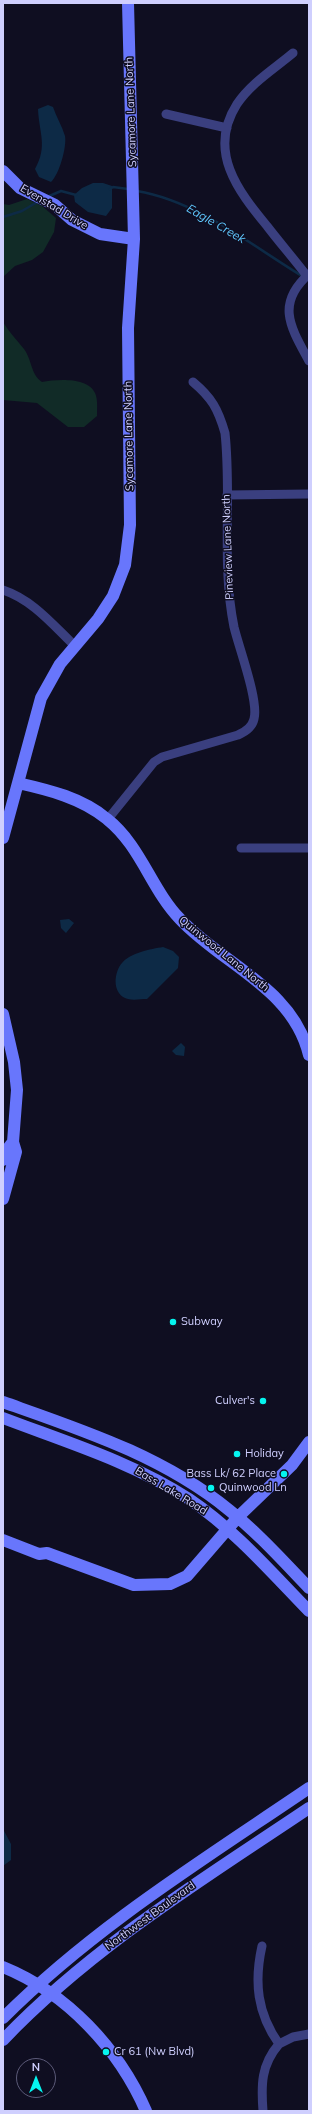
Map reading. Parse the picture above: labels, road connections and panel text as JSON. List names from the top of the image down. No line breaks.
{"streets":{"street":["Sycamore Lane North","Evenstad Drive","Pineview Lane North","Quinwood Lane North","Bass Lake Road","Northwest Boulevard"]},"crossings":[["Sycamore Lane North","Evenstad Drive"],["Sycamore Lane North","Quinwood Lane North"],["Pineview Lane North","Quinwood Lane North"]],"water":["Eagle Creek"],"places":["Subway","Culver's","Holiday","Bass Lk/ 62 Place","Quinwood Ln","Cr 61 (Nw Blvd)"],"north":"top"}
